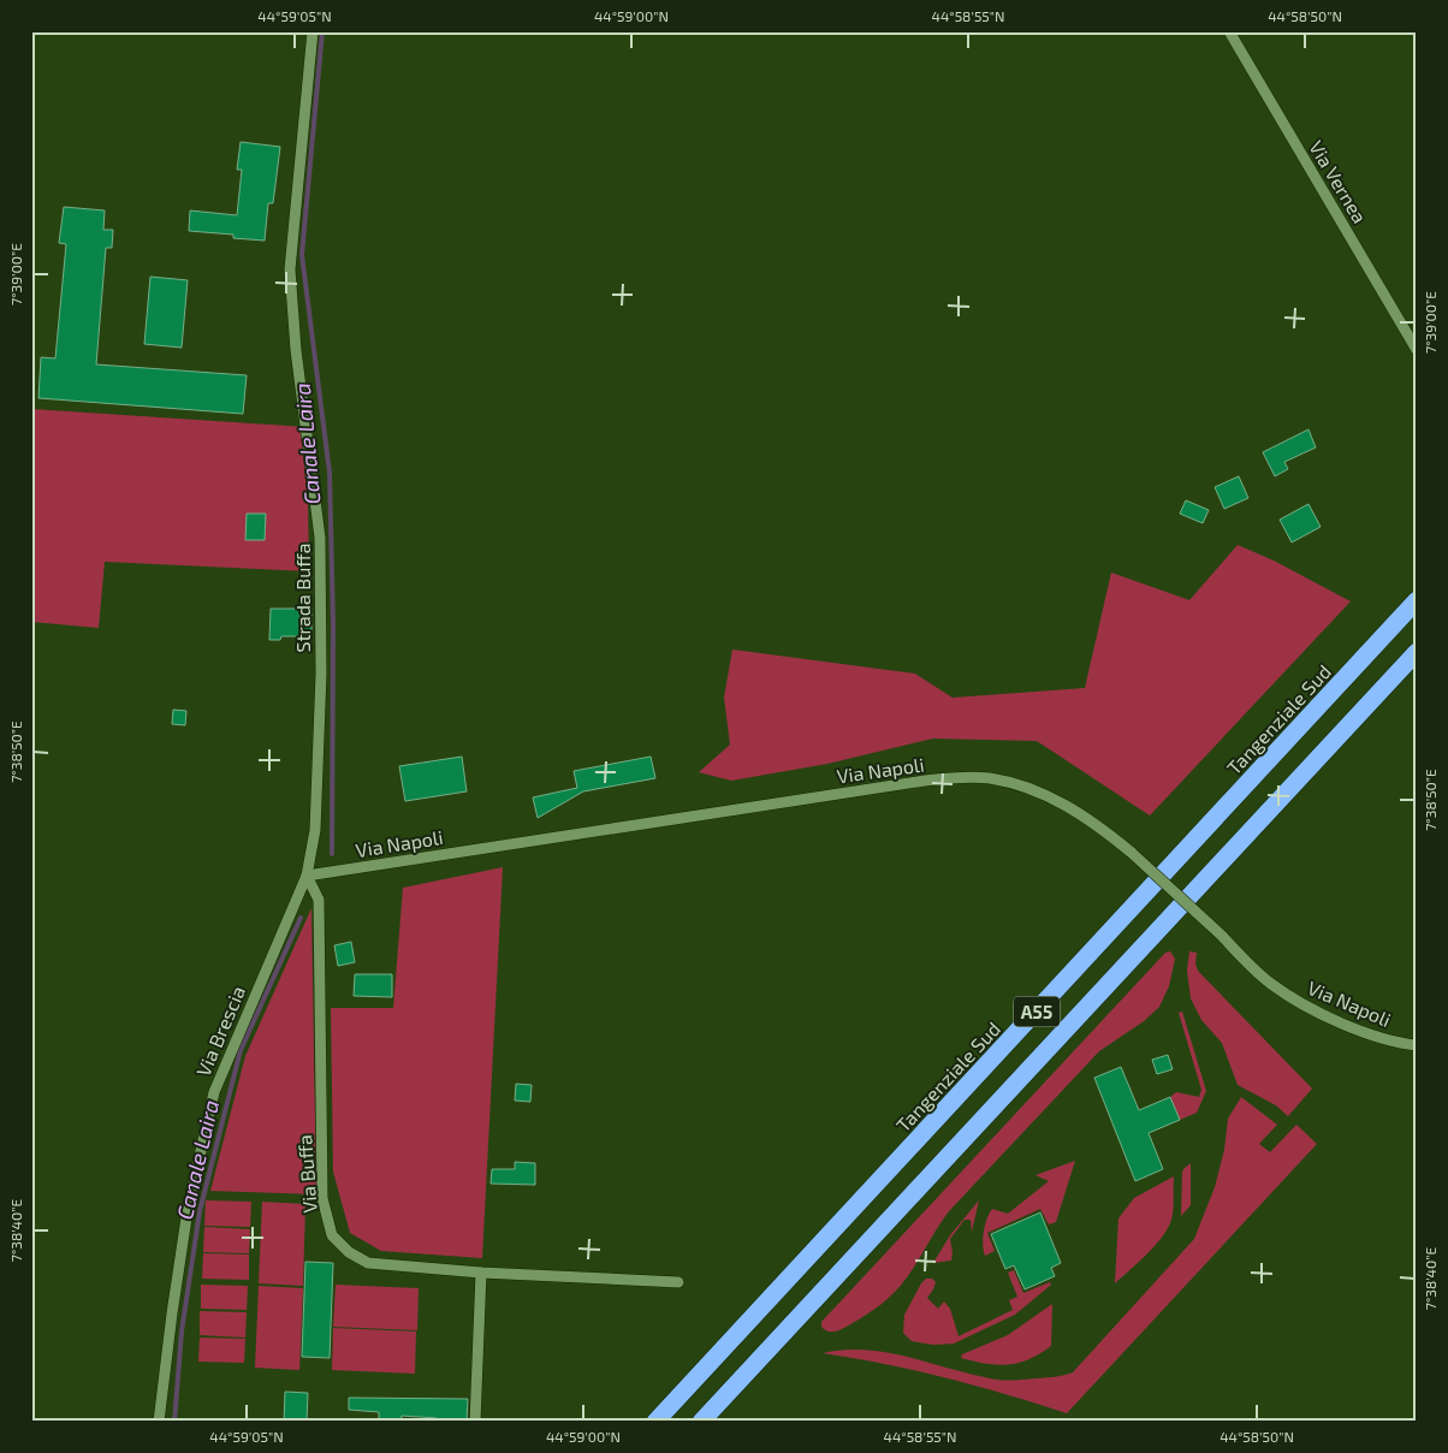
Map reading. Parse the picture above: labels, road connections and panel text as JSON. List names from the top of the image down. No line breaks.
{"streets":{"highway":["Tangenziale Sud","A55"],"street":["Via Vernea","Strada Buffa","Via Napoli","Via Brescia","Via Buffa"]},"crossings":[["Strada Buffa","Via Napoli"],["Strada Buffa","Via Brescia"],["Strada Buffa","Via Buffa"],["Via Napoli","Via Brescia"],["Via Napoli","Via Buffa"],["Via Brescia","Via Buffa"]],"water":["Canale Laira"],"coordinates":["44°59'05\"N","44°59'00\"N","44°58'55\"N","44°58'50\"N","7°39'00\"E","7°38'50\"E","7°38'40\"E"]}
